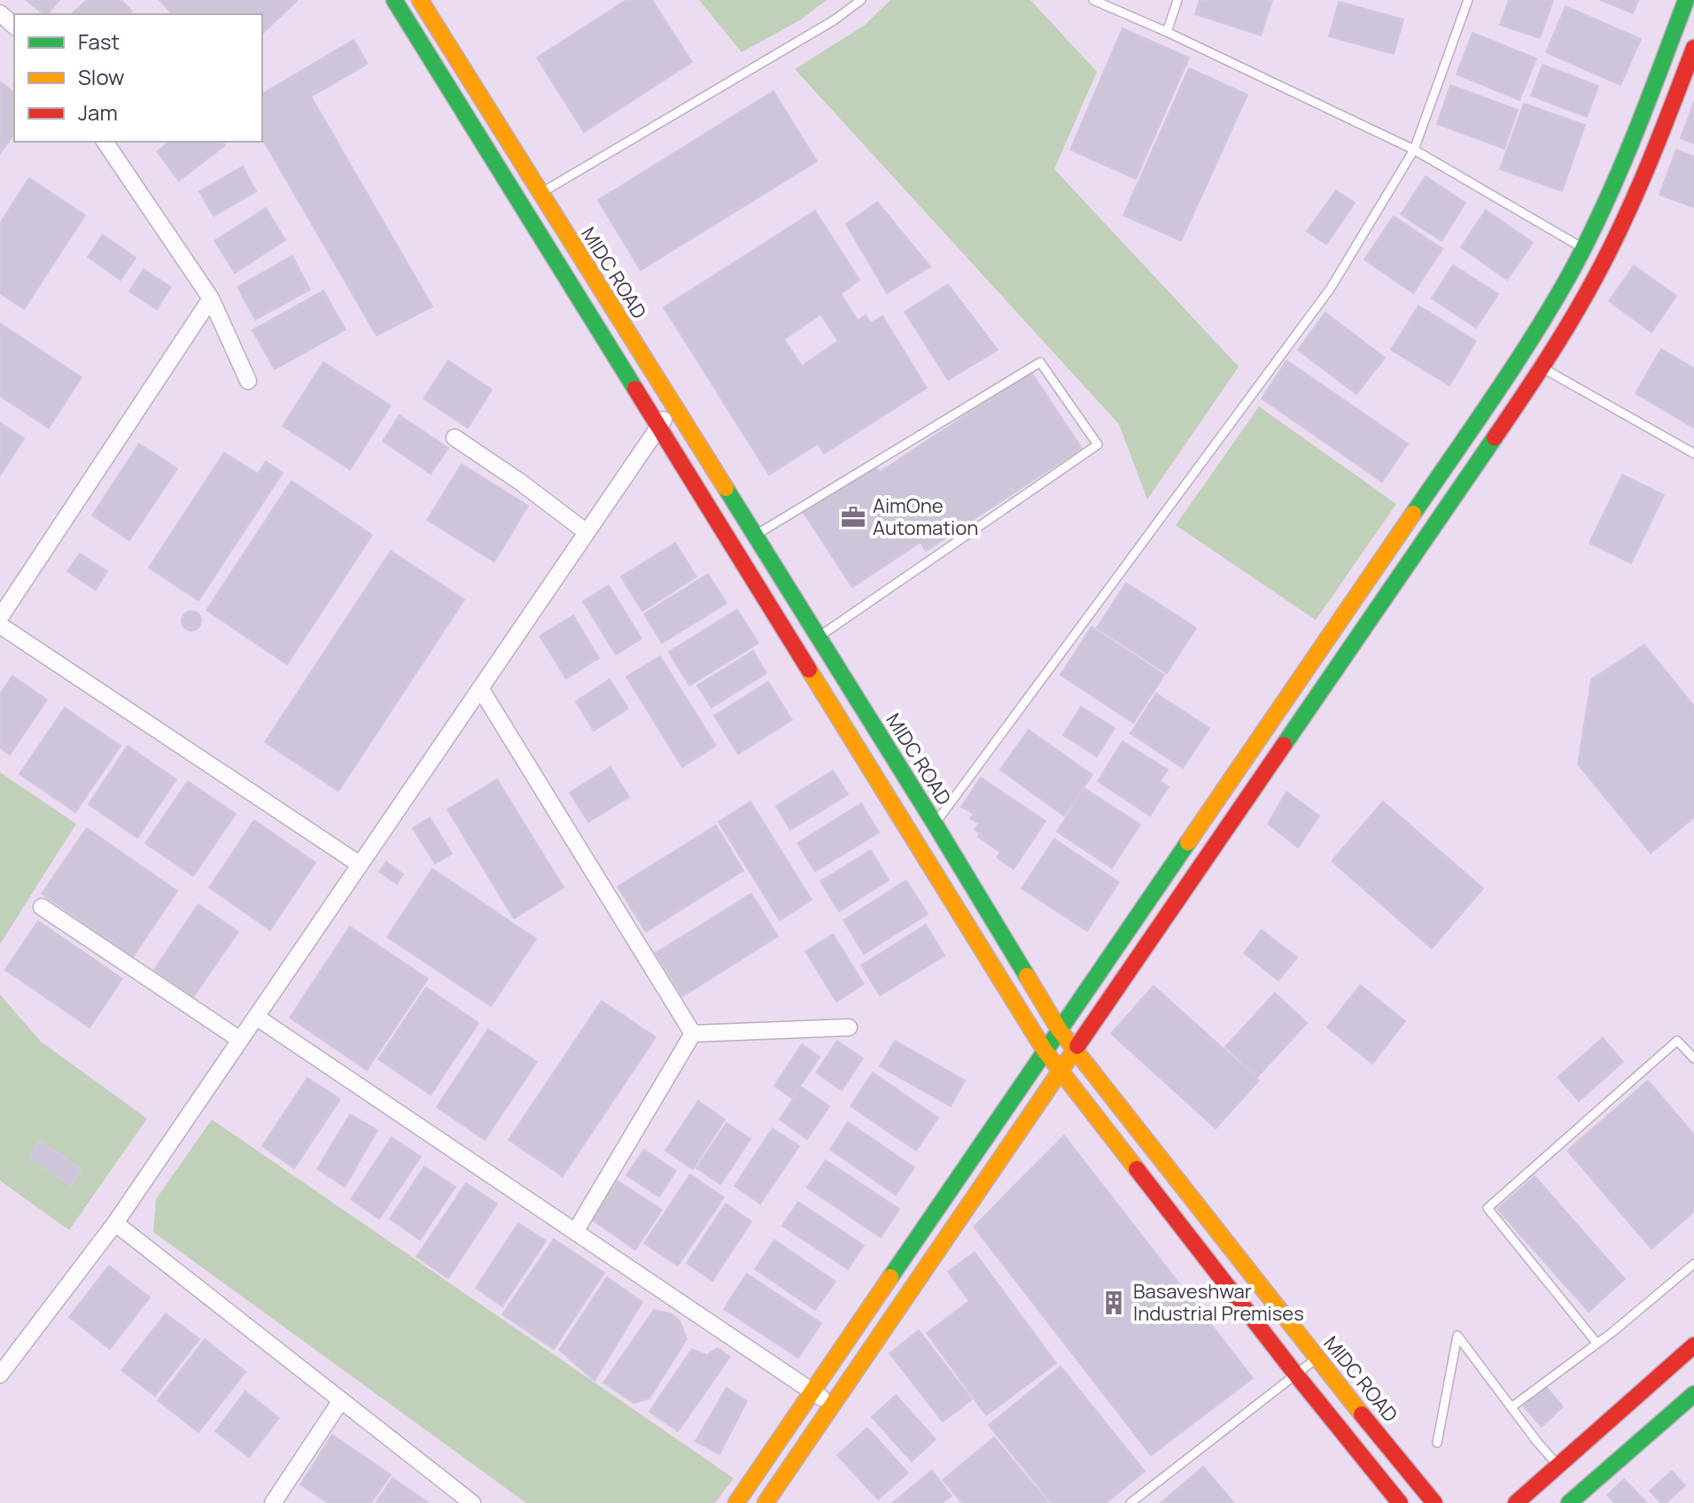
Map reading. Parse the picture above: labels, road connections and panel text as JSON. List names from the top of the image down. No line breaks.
{"streets":{"main road":["MIDC ROAD"]},"places":{"office":["AimOne Automation"],"building":["Basaveshwar Industrial Premises"]},"legend":["Fast","Slow","Jam"]}
